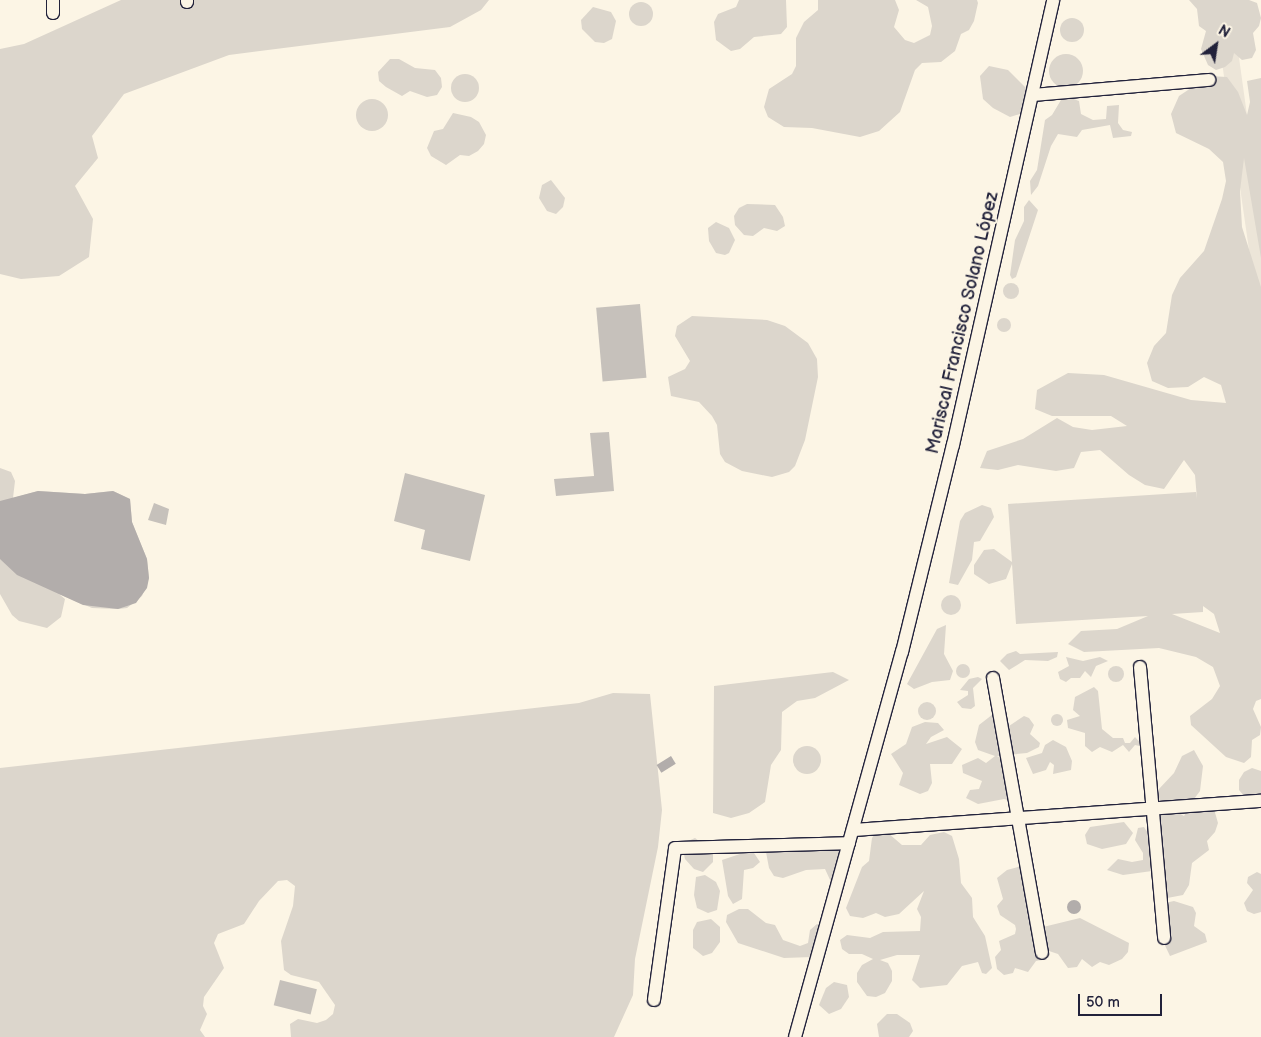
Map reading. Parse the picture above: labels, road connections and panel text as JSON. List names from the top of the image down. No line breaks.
{"streets":{"street":["Mariscal Francisco Solano López"]},"scale_bar":"50 m","north":"top right"}
